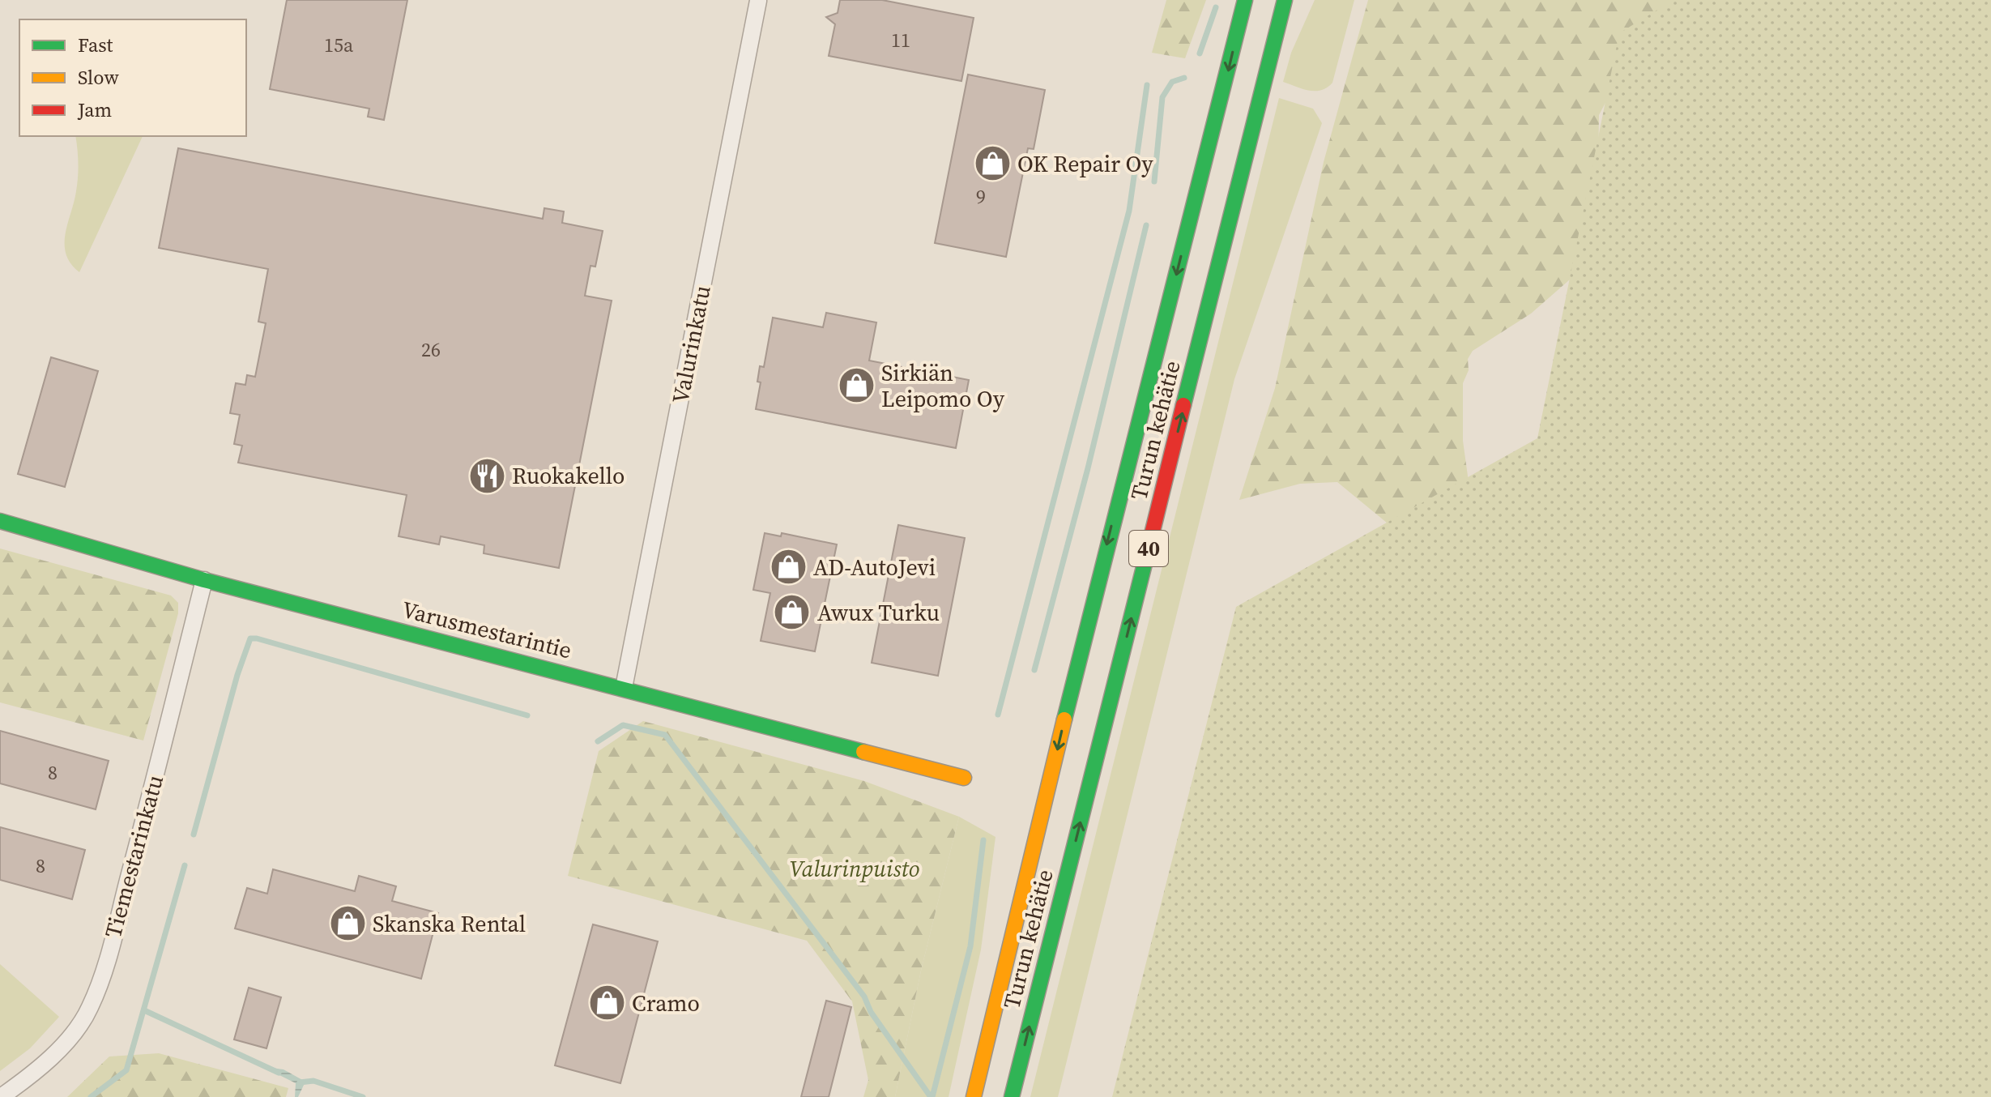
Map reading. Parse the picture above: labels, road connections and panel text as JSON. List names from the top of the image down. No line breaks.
{"streets":{"main road":["Turun kehätie","40","Varusmestarintie"],"street":["Valurinkatu","Tiemestarinkatu"]},"crossings":[["Valurinkatu","Varusmestarintie"],["Varusmestarintie","Tiemestarinkatu"]],"parks":["Valurinpuisto"],"places":{"shop":["OK Repair Oy","Sirkiän Leipomo Oy","AD-AutoJevi","Awux Turku","Skanska Rental","Cramo"],"restaurant":["Ruokakello"]},"house_numbers":["11","15a","9","26","8","8"],"legend":["Fast","Slow","Jam"]}
